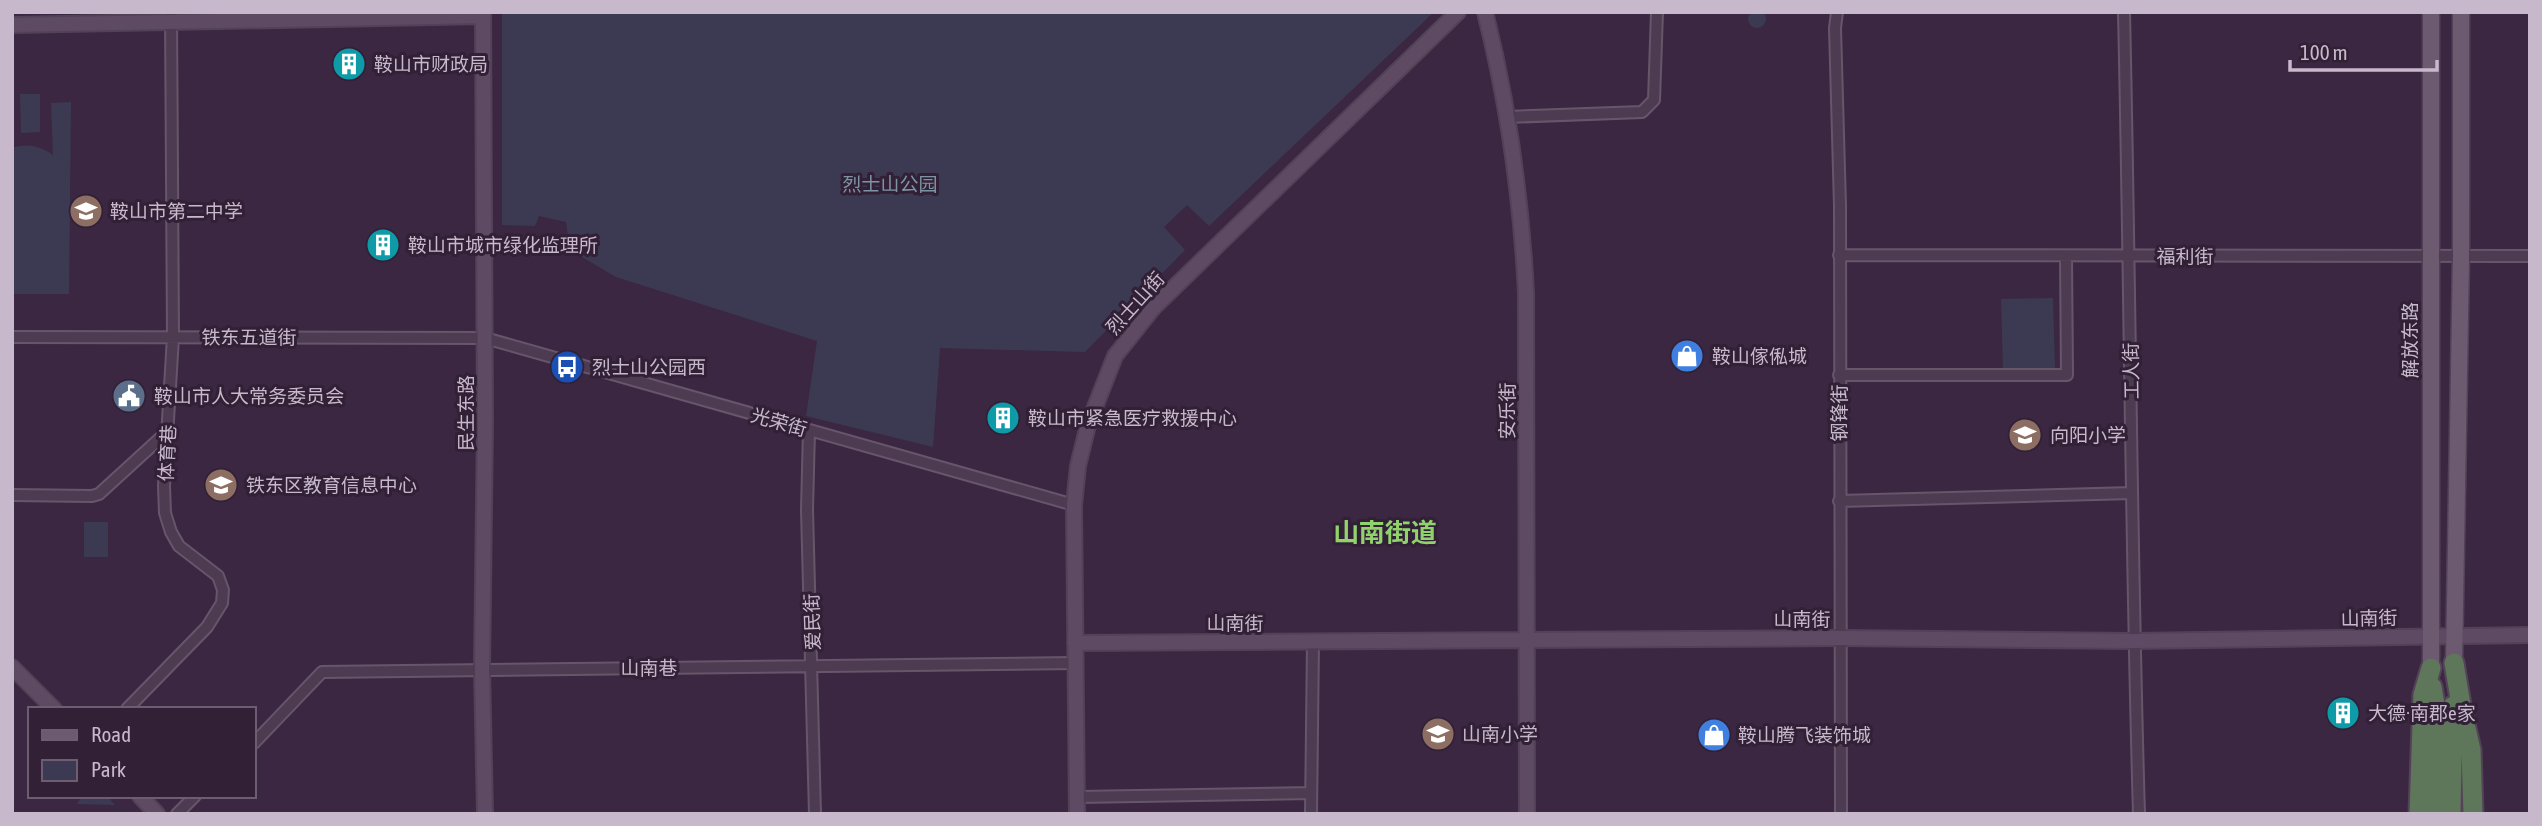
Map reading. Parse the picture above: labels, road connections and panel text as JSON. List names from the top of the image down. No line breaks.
{"streets":{"main road":["烈士山街","解放东路","安乐街","民生东路","山南街"],"street":["福利街","铁东五道街","工人街","钢锋街","光荣街","体育巷","爱民街","山南巷"]},"crossings":[["福利街","解放东路"],["福利街","工人街"],["福利街","钢锋街"],["烈士山街","光荣街"],["烈士山街","山南街"],["烈士山街","山南巷"],["铁东五道街","民生东路"],["铁东五道街","光荣街"],["铁东五道街","体育巷"],["解放东路","山南街"],["工人街","山南街"],["安乐街","山南街"],["民生东路","光荣街"],["民生东路","山南巷"],["钢锋街","山南街"],["光荣街","爱民街"],["爱民街","山南巷"]],"districts":["山南街道"],"parks":["烈士山公园"],"places":{"building":["鞍山市财政局","鞍山市城市绿化监理所","鞍山市紧急医疗救援中心","大德·南郡e家"],"school or university":["鞍山市第二中学","向阳小学","铁东区教育信息中心","山南小学"],"shop":["鞍山傢俬城","鞍山腾飞装饰城"],"bus stop":["烈士山公园西"],"public building":["鞍山市人大常务委员会"]},"legend":["Road","Park"],"scale_bar":"100 m"}
